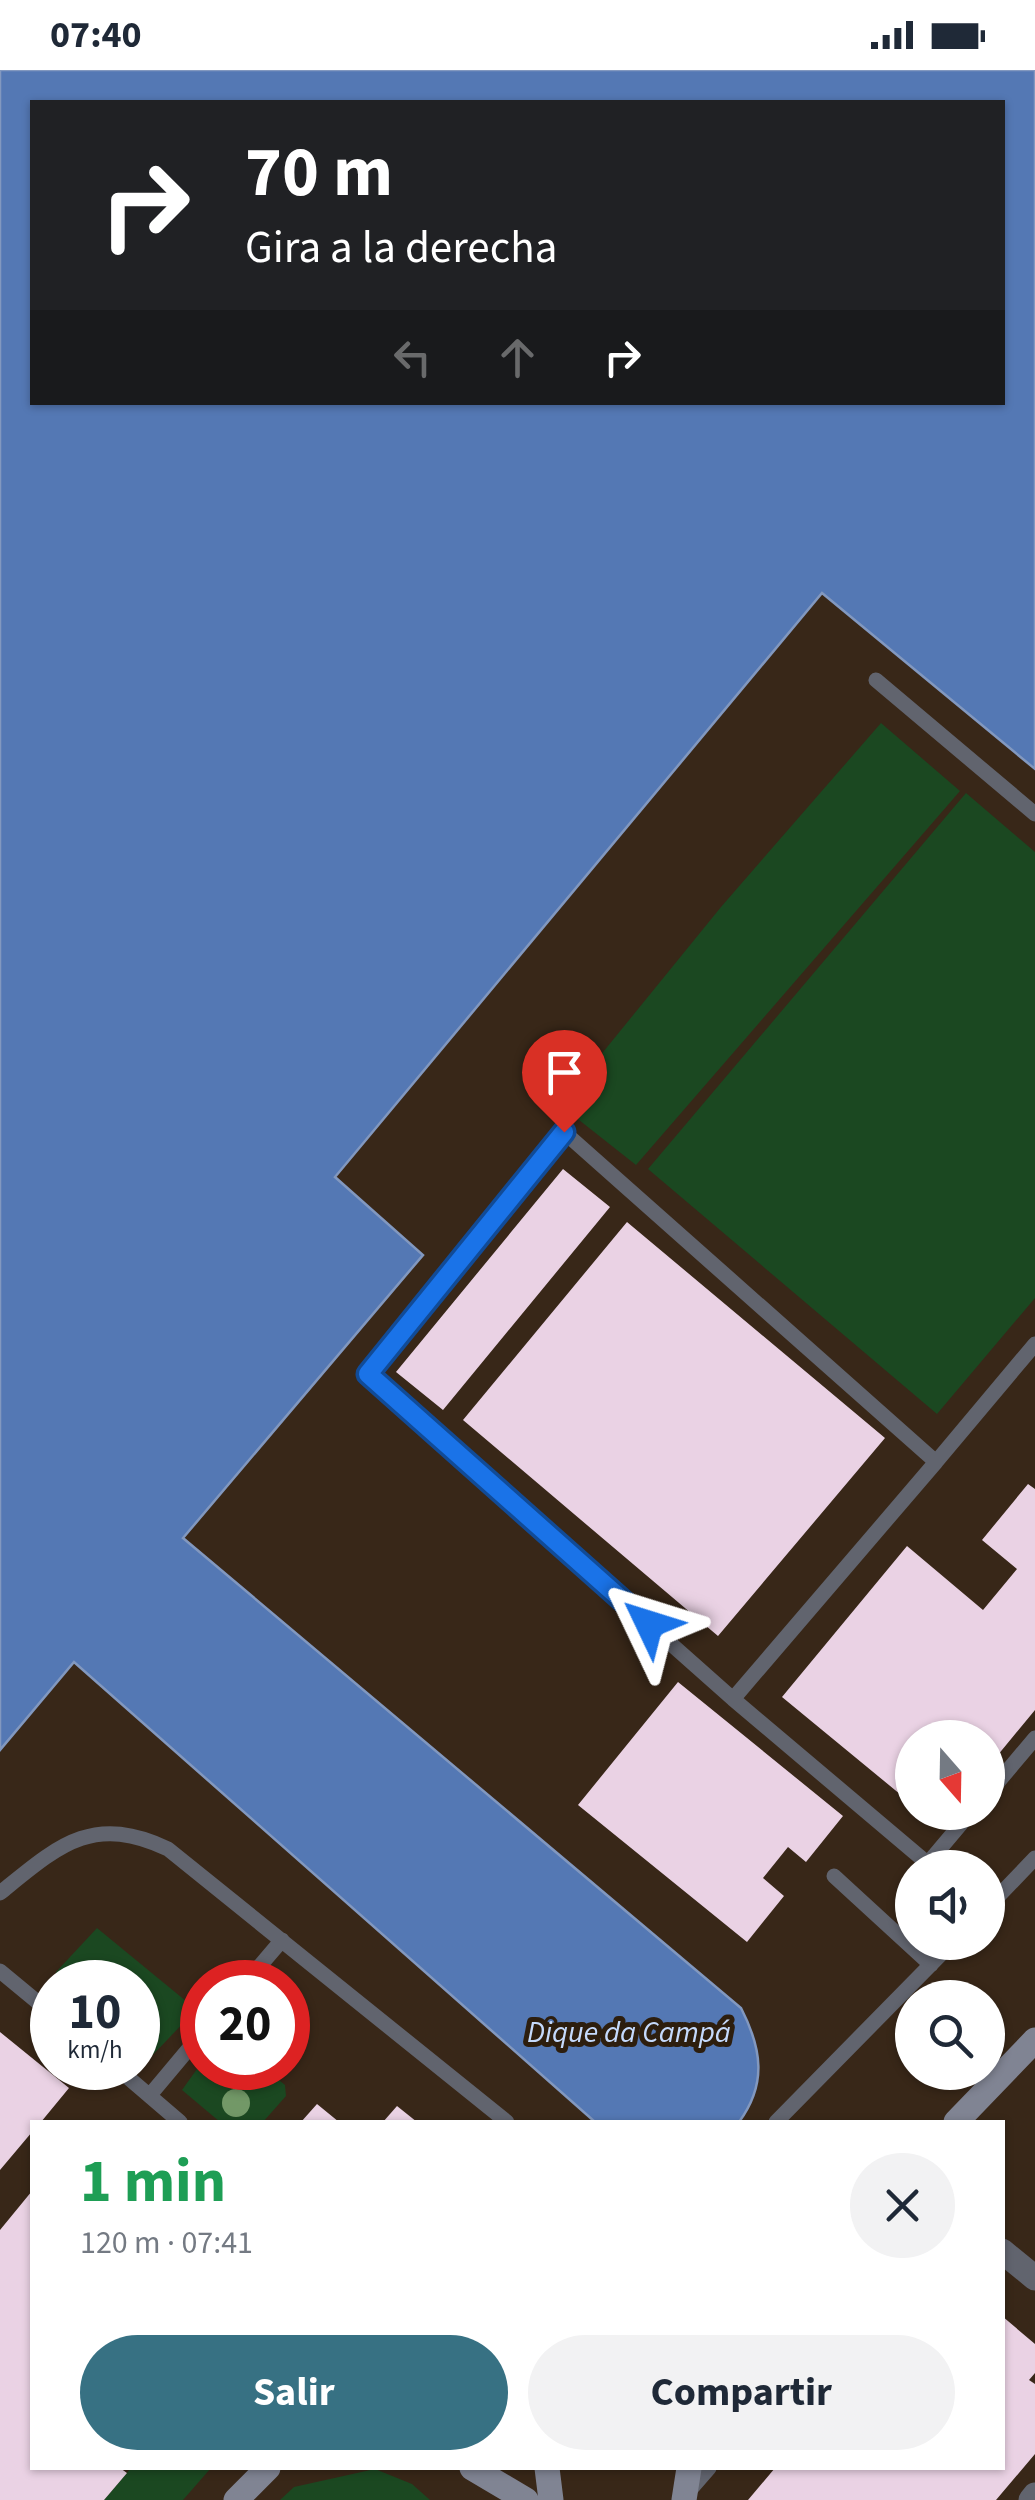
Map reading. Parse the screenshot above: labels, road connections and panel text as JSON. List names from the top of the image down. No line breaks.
{"water":["Dique da Campá"],"north":"bottom","page":{"status":"07:40","turn":["70 m","Gira a la derecha"],"speed":"10 km/h","limit":"20","heading":["1 min","120 m · 07:41"],"buttons":["Salir","Compartir"]}}
